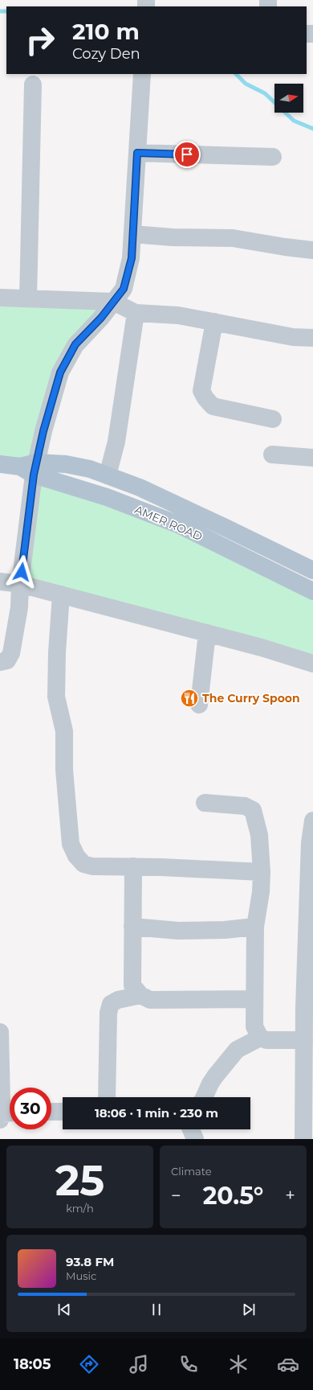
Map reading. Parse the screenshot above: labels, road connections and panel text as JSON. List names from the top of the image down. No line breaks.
{"streets":{"main road":["AMER ROAD"]},"places":{"restaurant":["The Curry Spoon"]},"north":"right","page":{"turn":["210 m","Cozy Den"],"limit":"30","trip":"18:06 · 1 min · 230 m","tile":[["25","km/h"],"Climate"],"heat":["−","20.5°","+"],"song":["93.8 FM","Music"],"tabs":"18:05"}}
